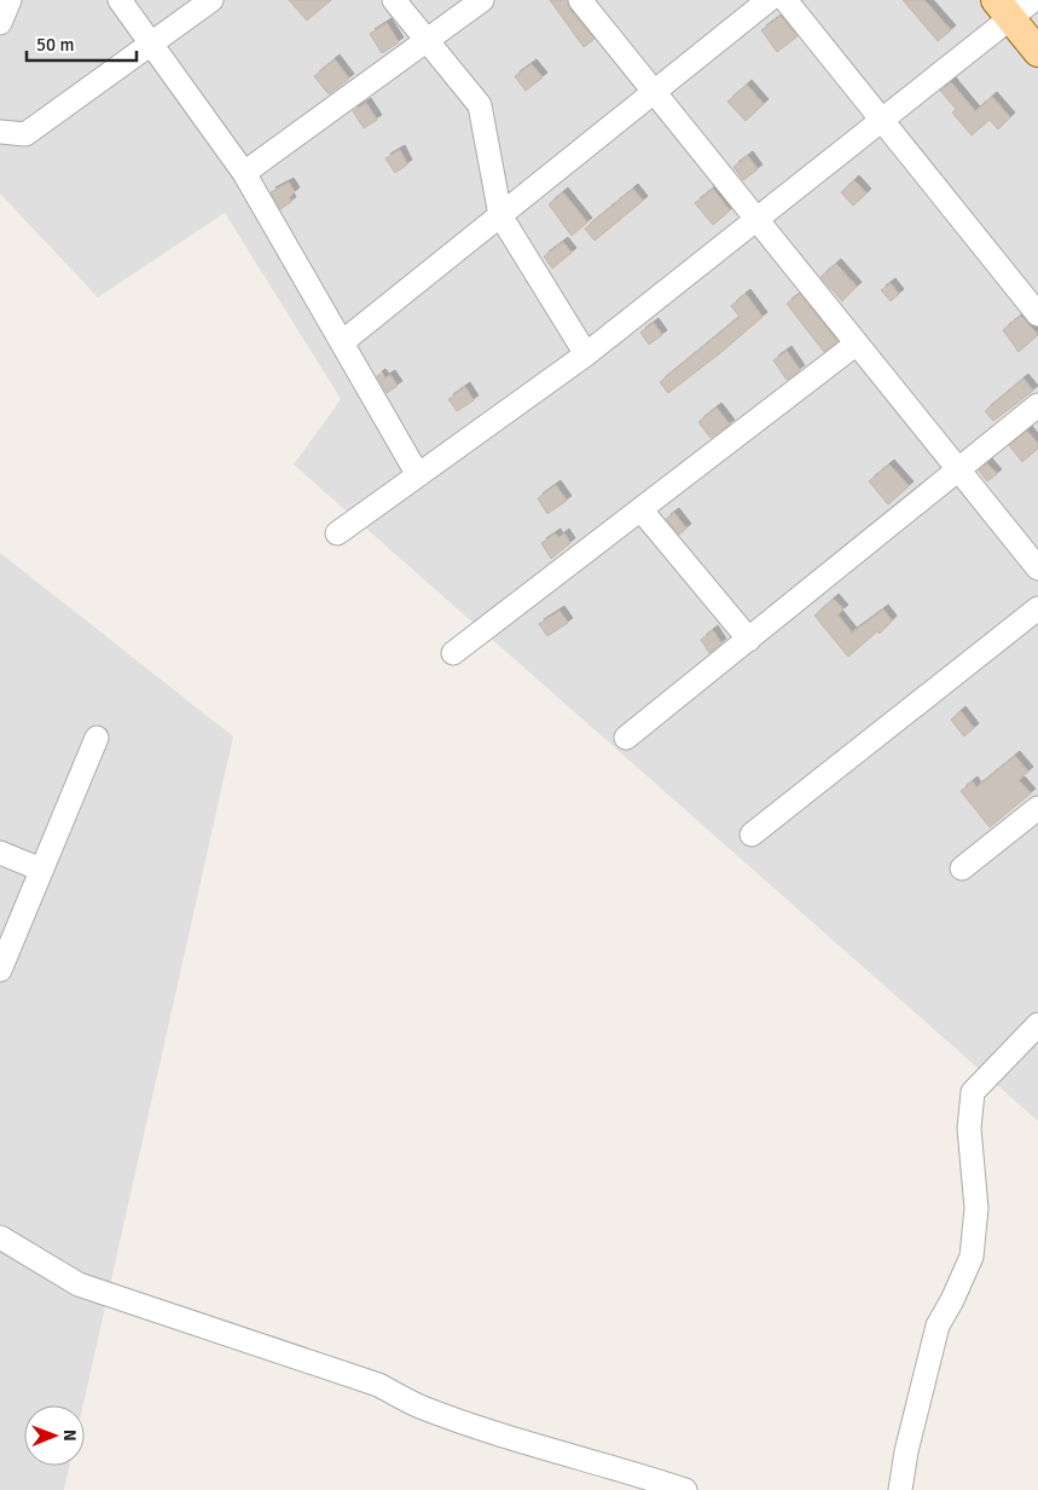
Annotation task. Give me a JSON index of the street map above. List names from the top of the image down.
{
  "scale_bar": "50 m",
  "north": "right"
}
